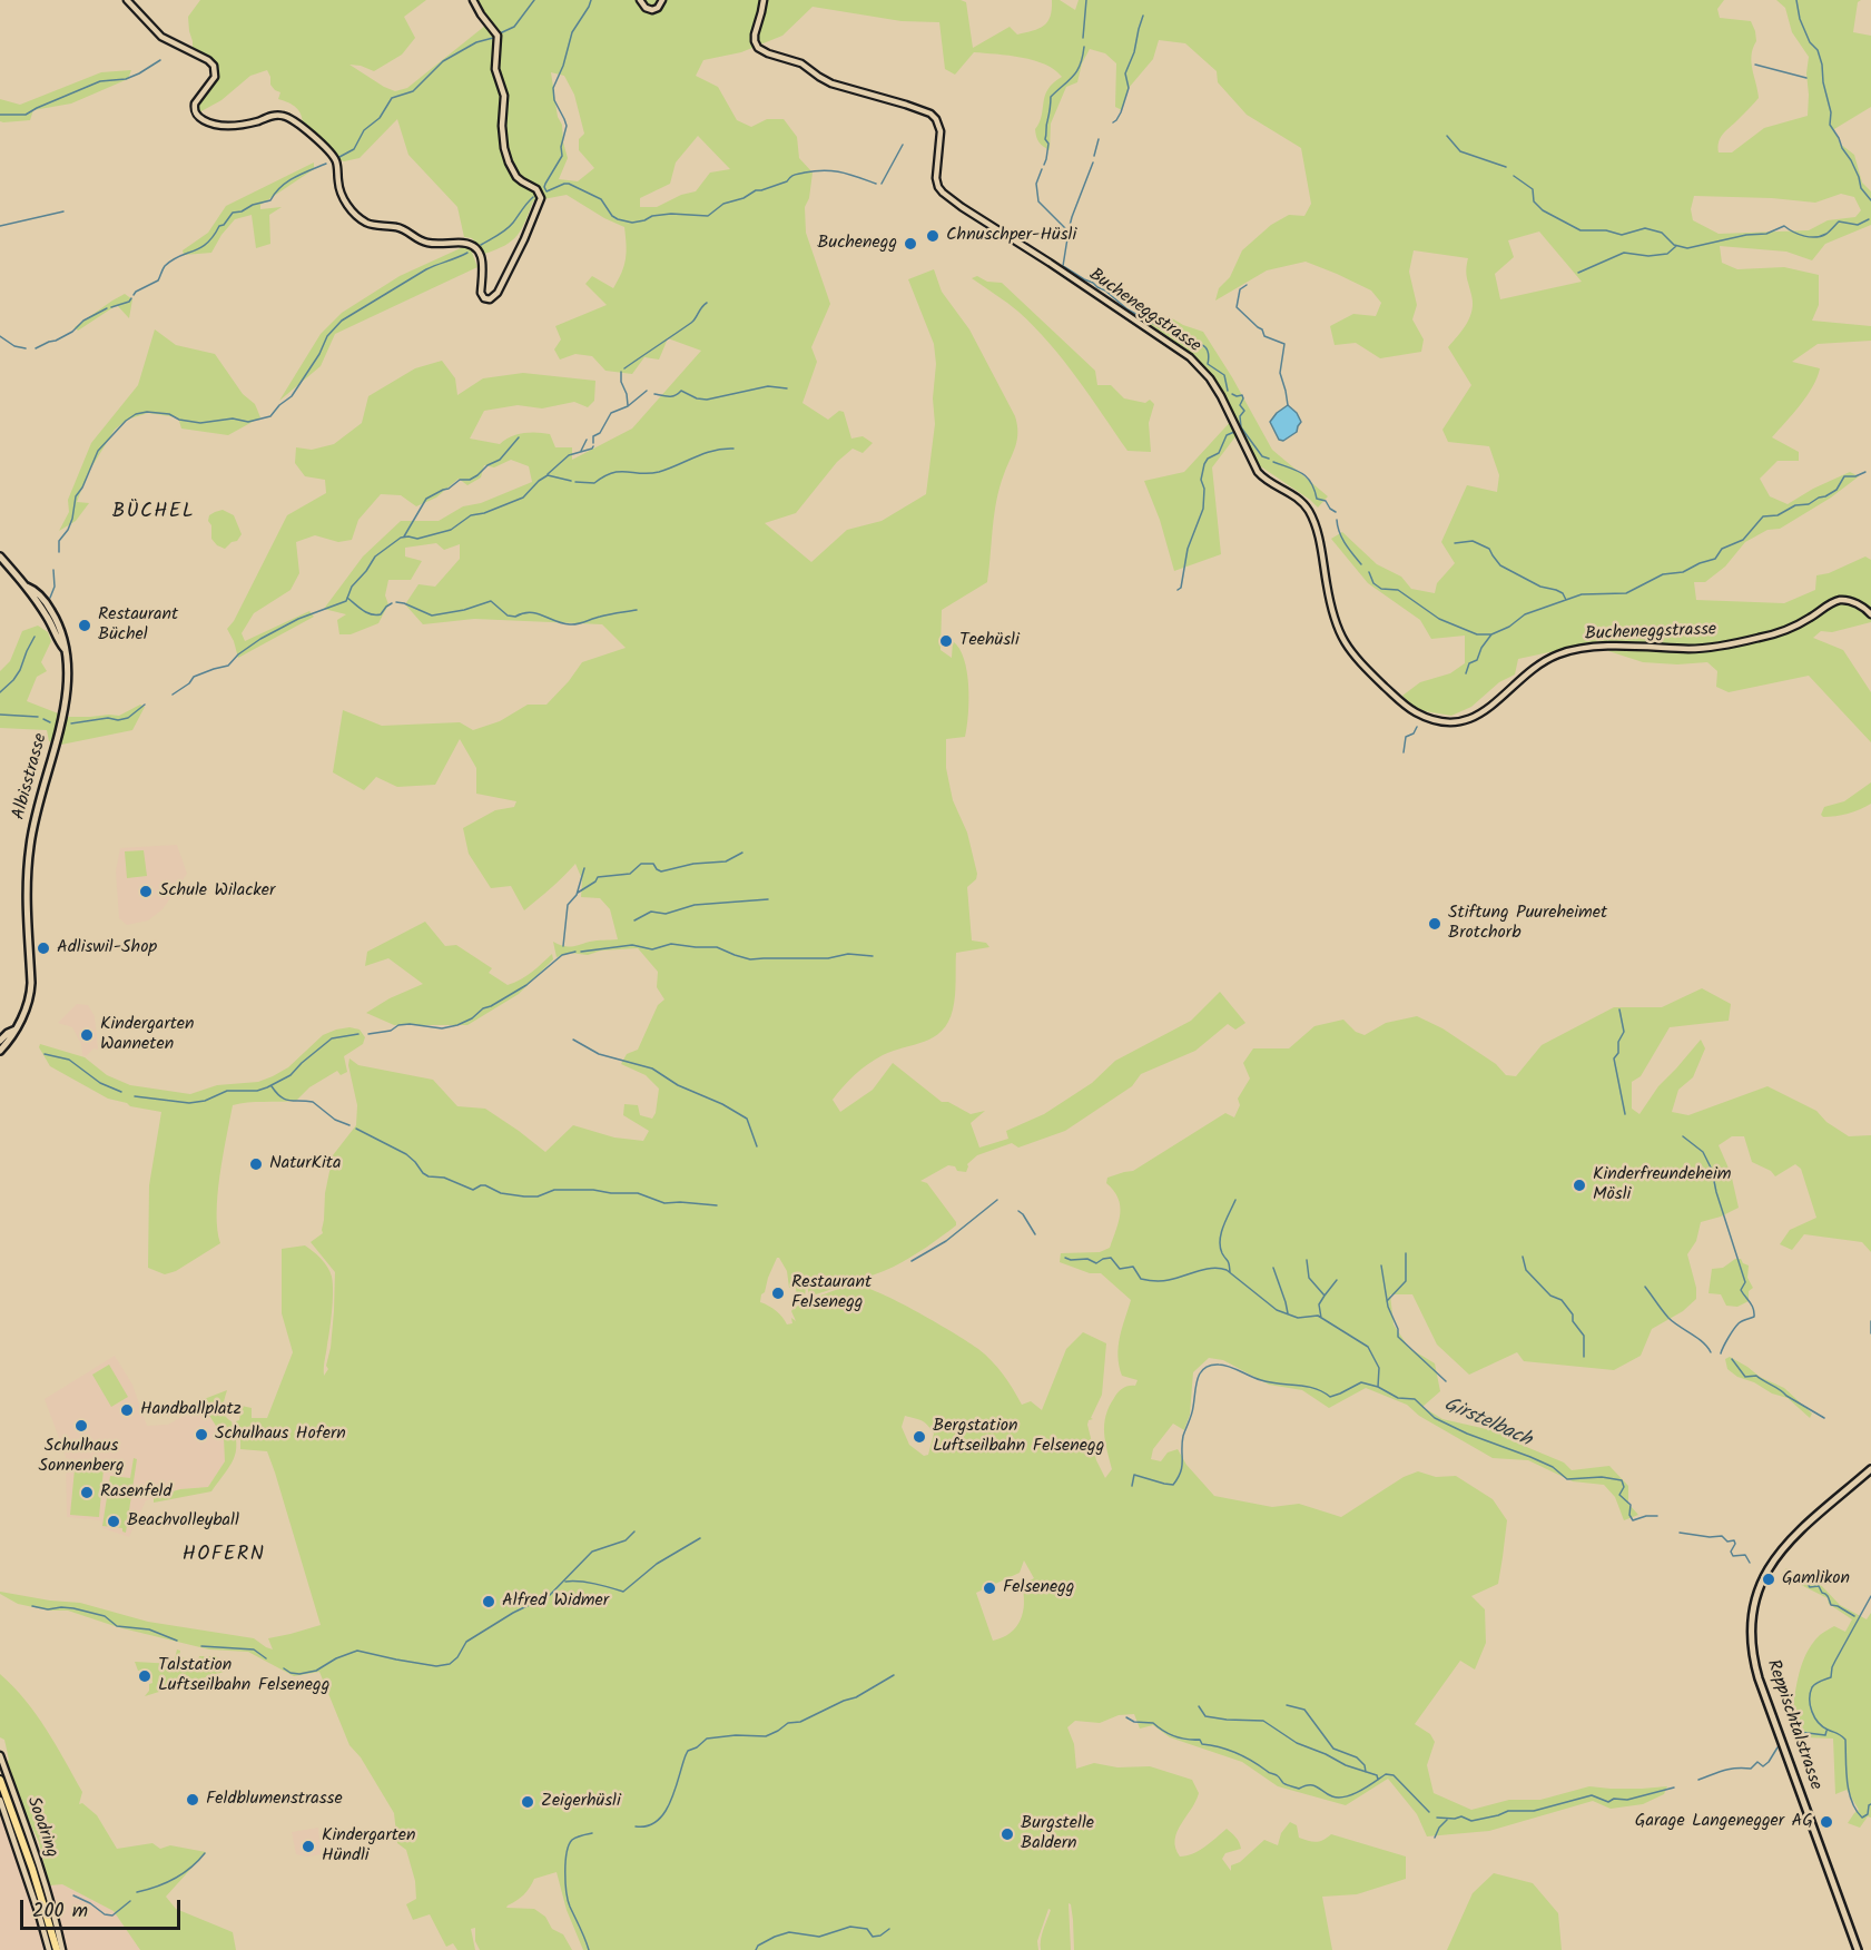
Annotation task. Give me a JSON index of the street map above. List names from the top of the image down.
{
  "streets": {
    "main road": ["Albisstrasse", "Reppischtalstrasse"],
    "street": ["Bucheneggstrasse", "Soodring"]
  },
  "districts": ["BÜCHEL", "HOFERN"],
  "water": ["Girstelbach"],
  "places": [
    "Chnuschper-Hüsli",
    "Buchenegg",
    "Restaurant Büchel",
    "Teehüsli",
    "Schule Wilacker",
    "Stiftung Puureheimet Brotchorb",
    "Adliswil-Shop",
    "Kindergarten Wanneten",
    "NaturKita",
    "Kinderfreundeheim Mösli",
    "Restaurant Felsenegg",
    "Handballplatz",
    "Schulhaus Sonnenberg",
    "Schulhaus Hofern",
    "Bergstation Luftseilbahn Felsenegg",
    "Rasenfeld",
    "Beachvolleyball",
    "Gamlikon",
    "Felsenegg",
    "Alfred Widmer",
    "Talstation Luftseilbahn Felsenegg",
    "Feldblumenstrasse",
    "Zeigerhüsli",
    "Garage Langenegger AG",
    "Burgstelle Baldern",
    "Kindergarten Hündli"
  ],
  "scale_bar": "200 m"
}
